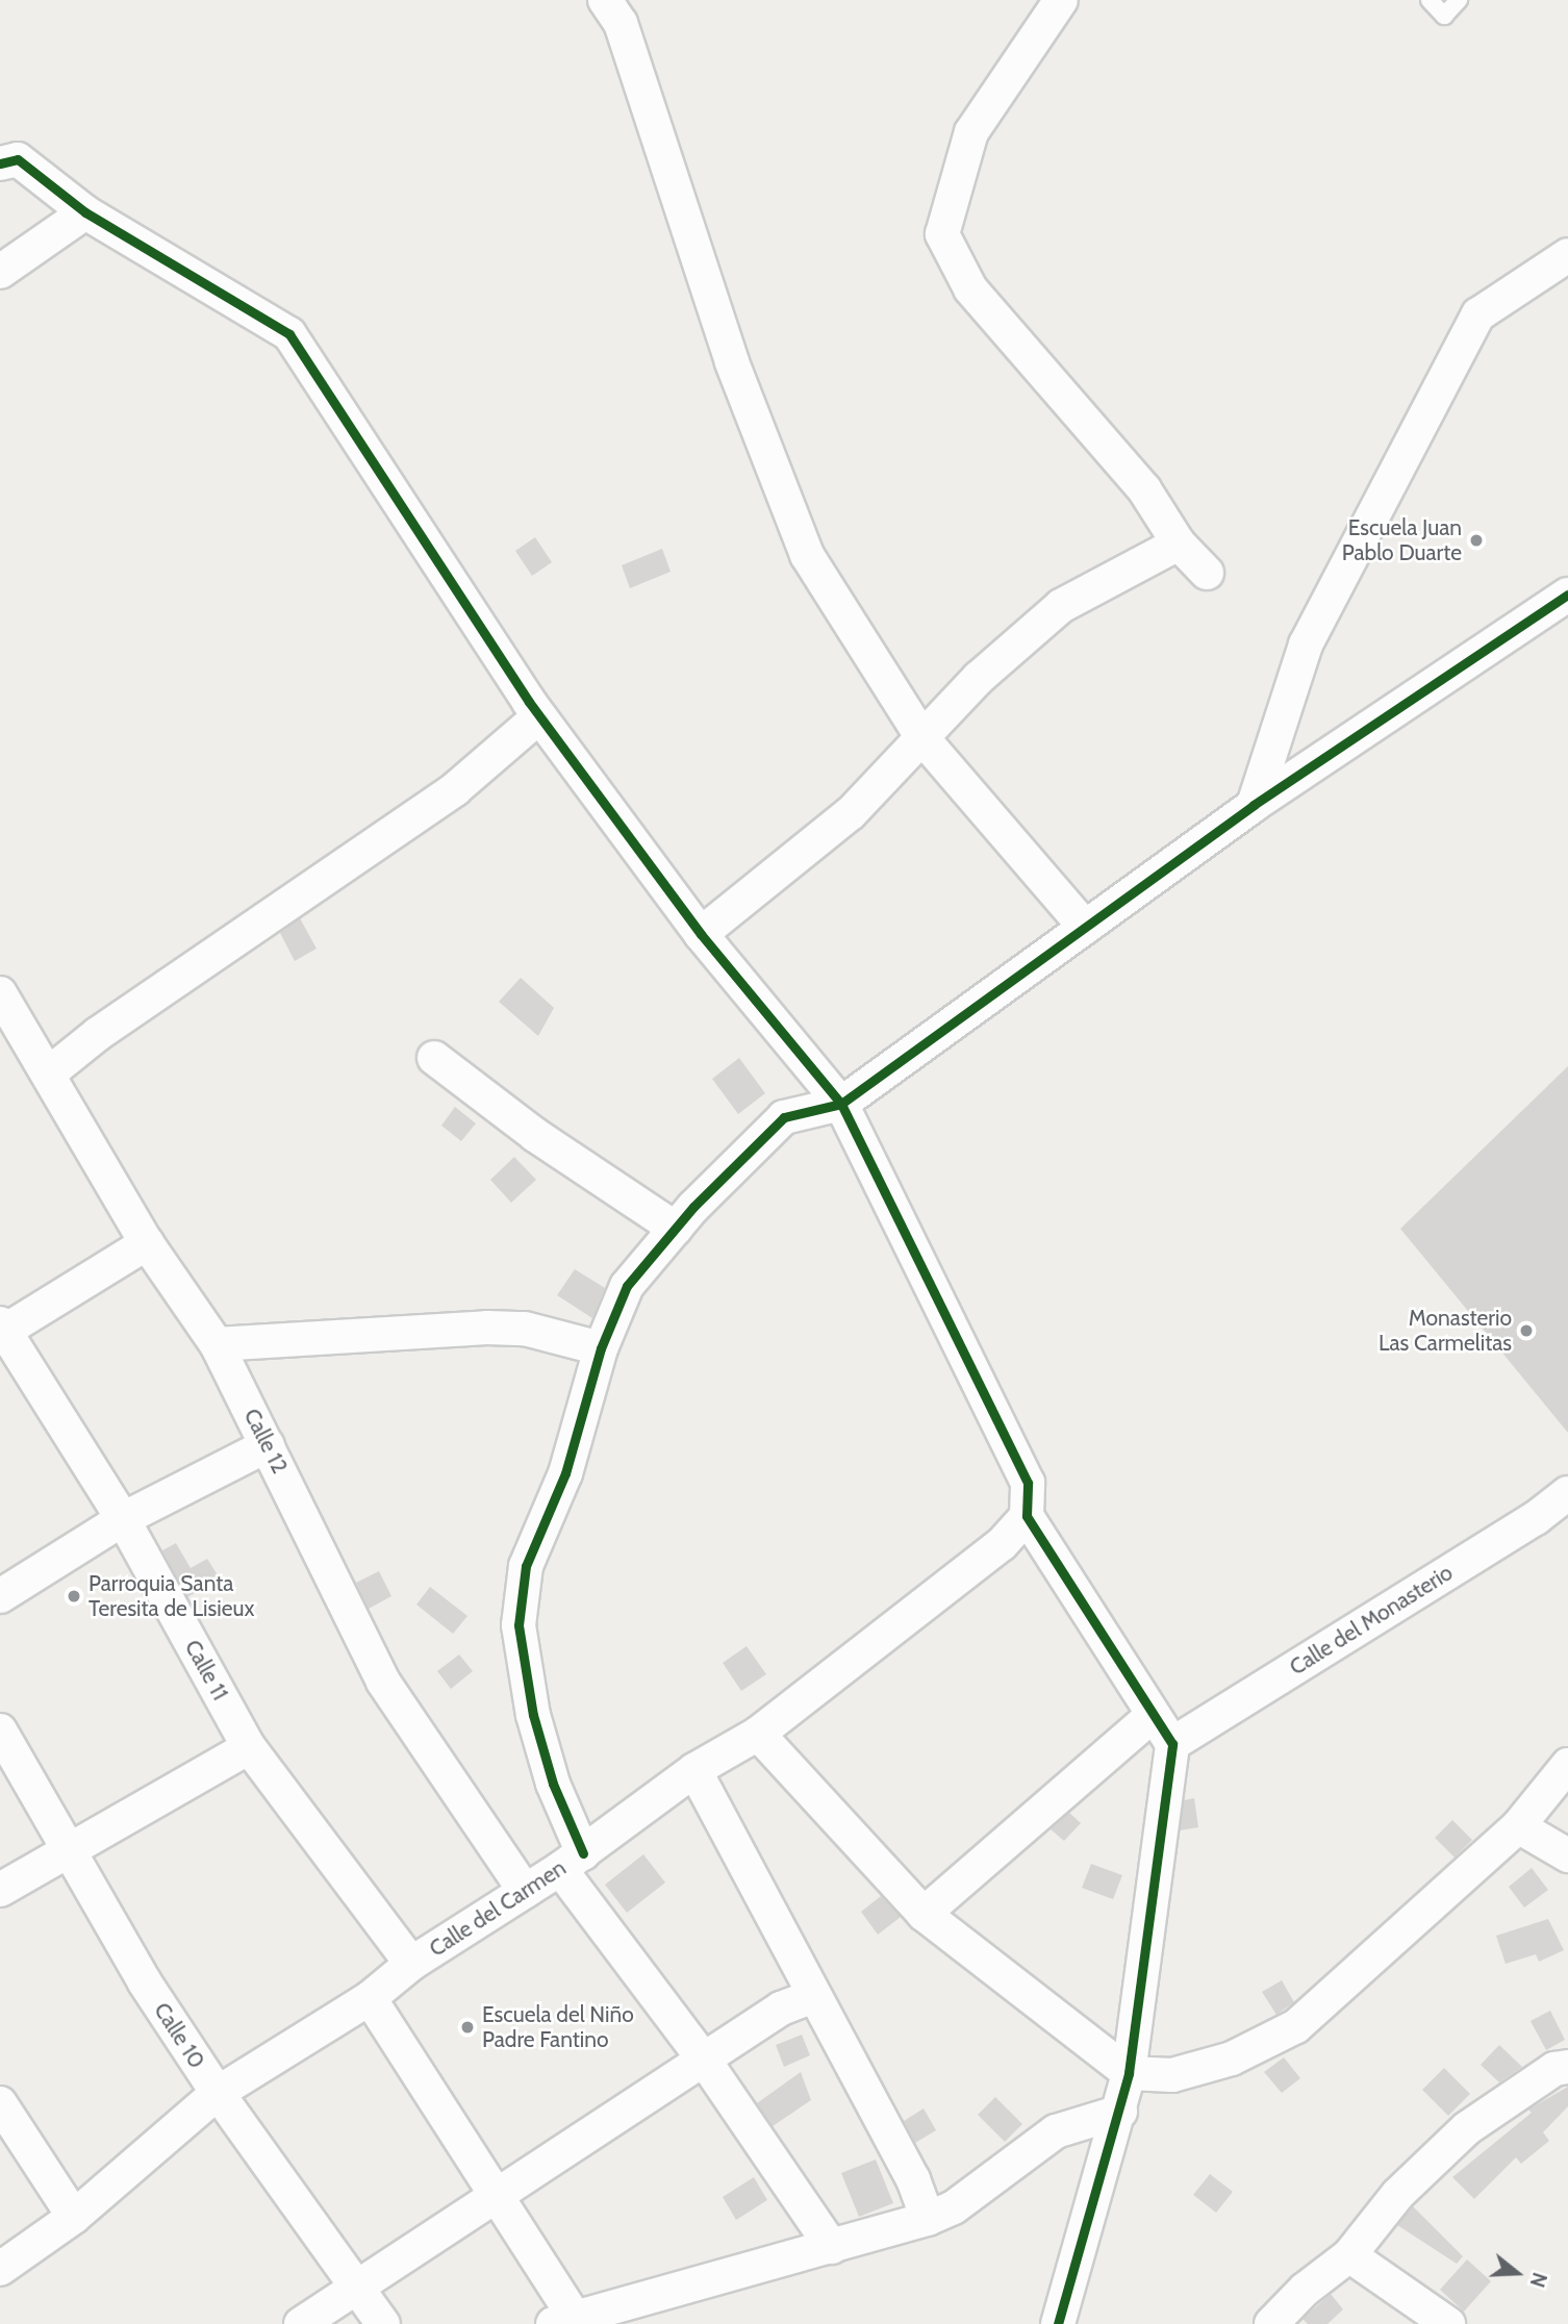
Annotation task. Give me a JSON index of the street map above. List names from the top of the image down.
{
  "streets": {
    "street": [
      "Calle 12",
      "Calle del Monasterio",
      "Calle 11",
      "Calle del Carmen",
      "Calle 10"
    ]
  },
  "crossings": [
    ["Calle 12", "Calle del Carmen"],
    ["Calle 11", "Calle del Carmen"],
    ["Calle del Carmen", "Calle 10"]
  ],
  "places": [
    "Escuela Juan Pablo Duarte",
    "Monasterio Las Carmelitas",
    "Parroquia Santa Teresita de Lisieux",
    "Escuela del Niño Padre Fantino"
  ],
  "north": "right"
}
